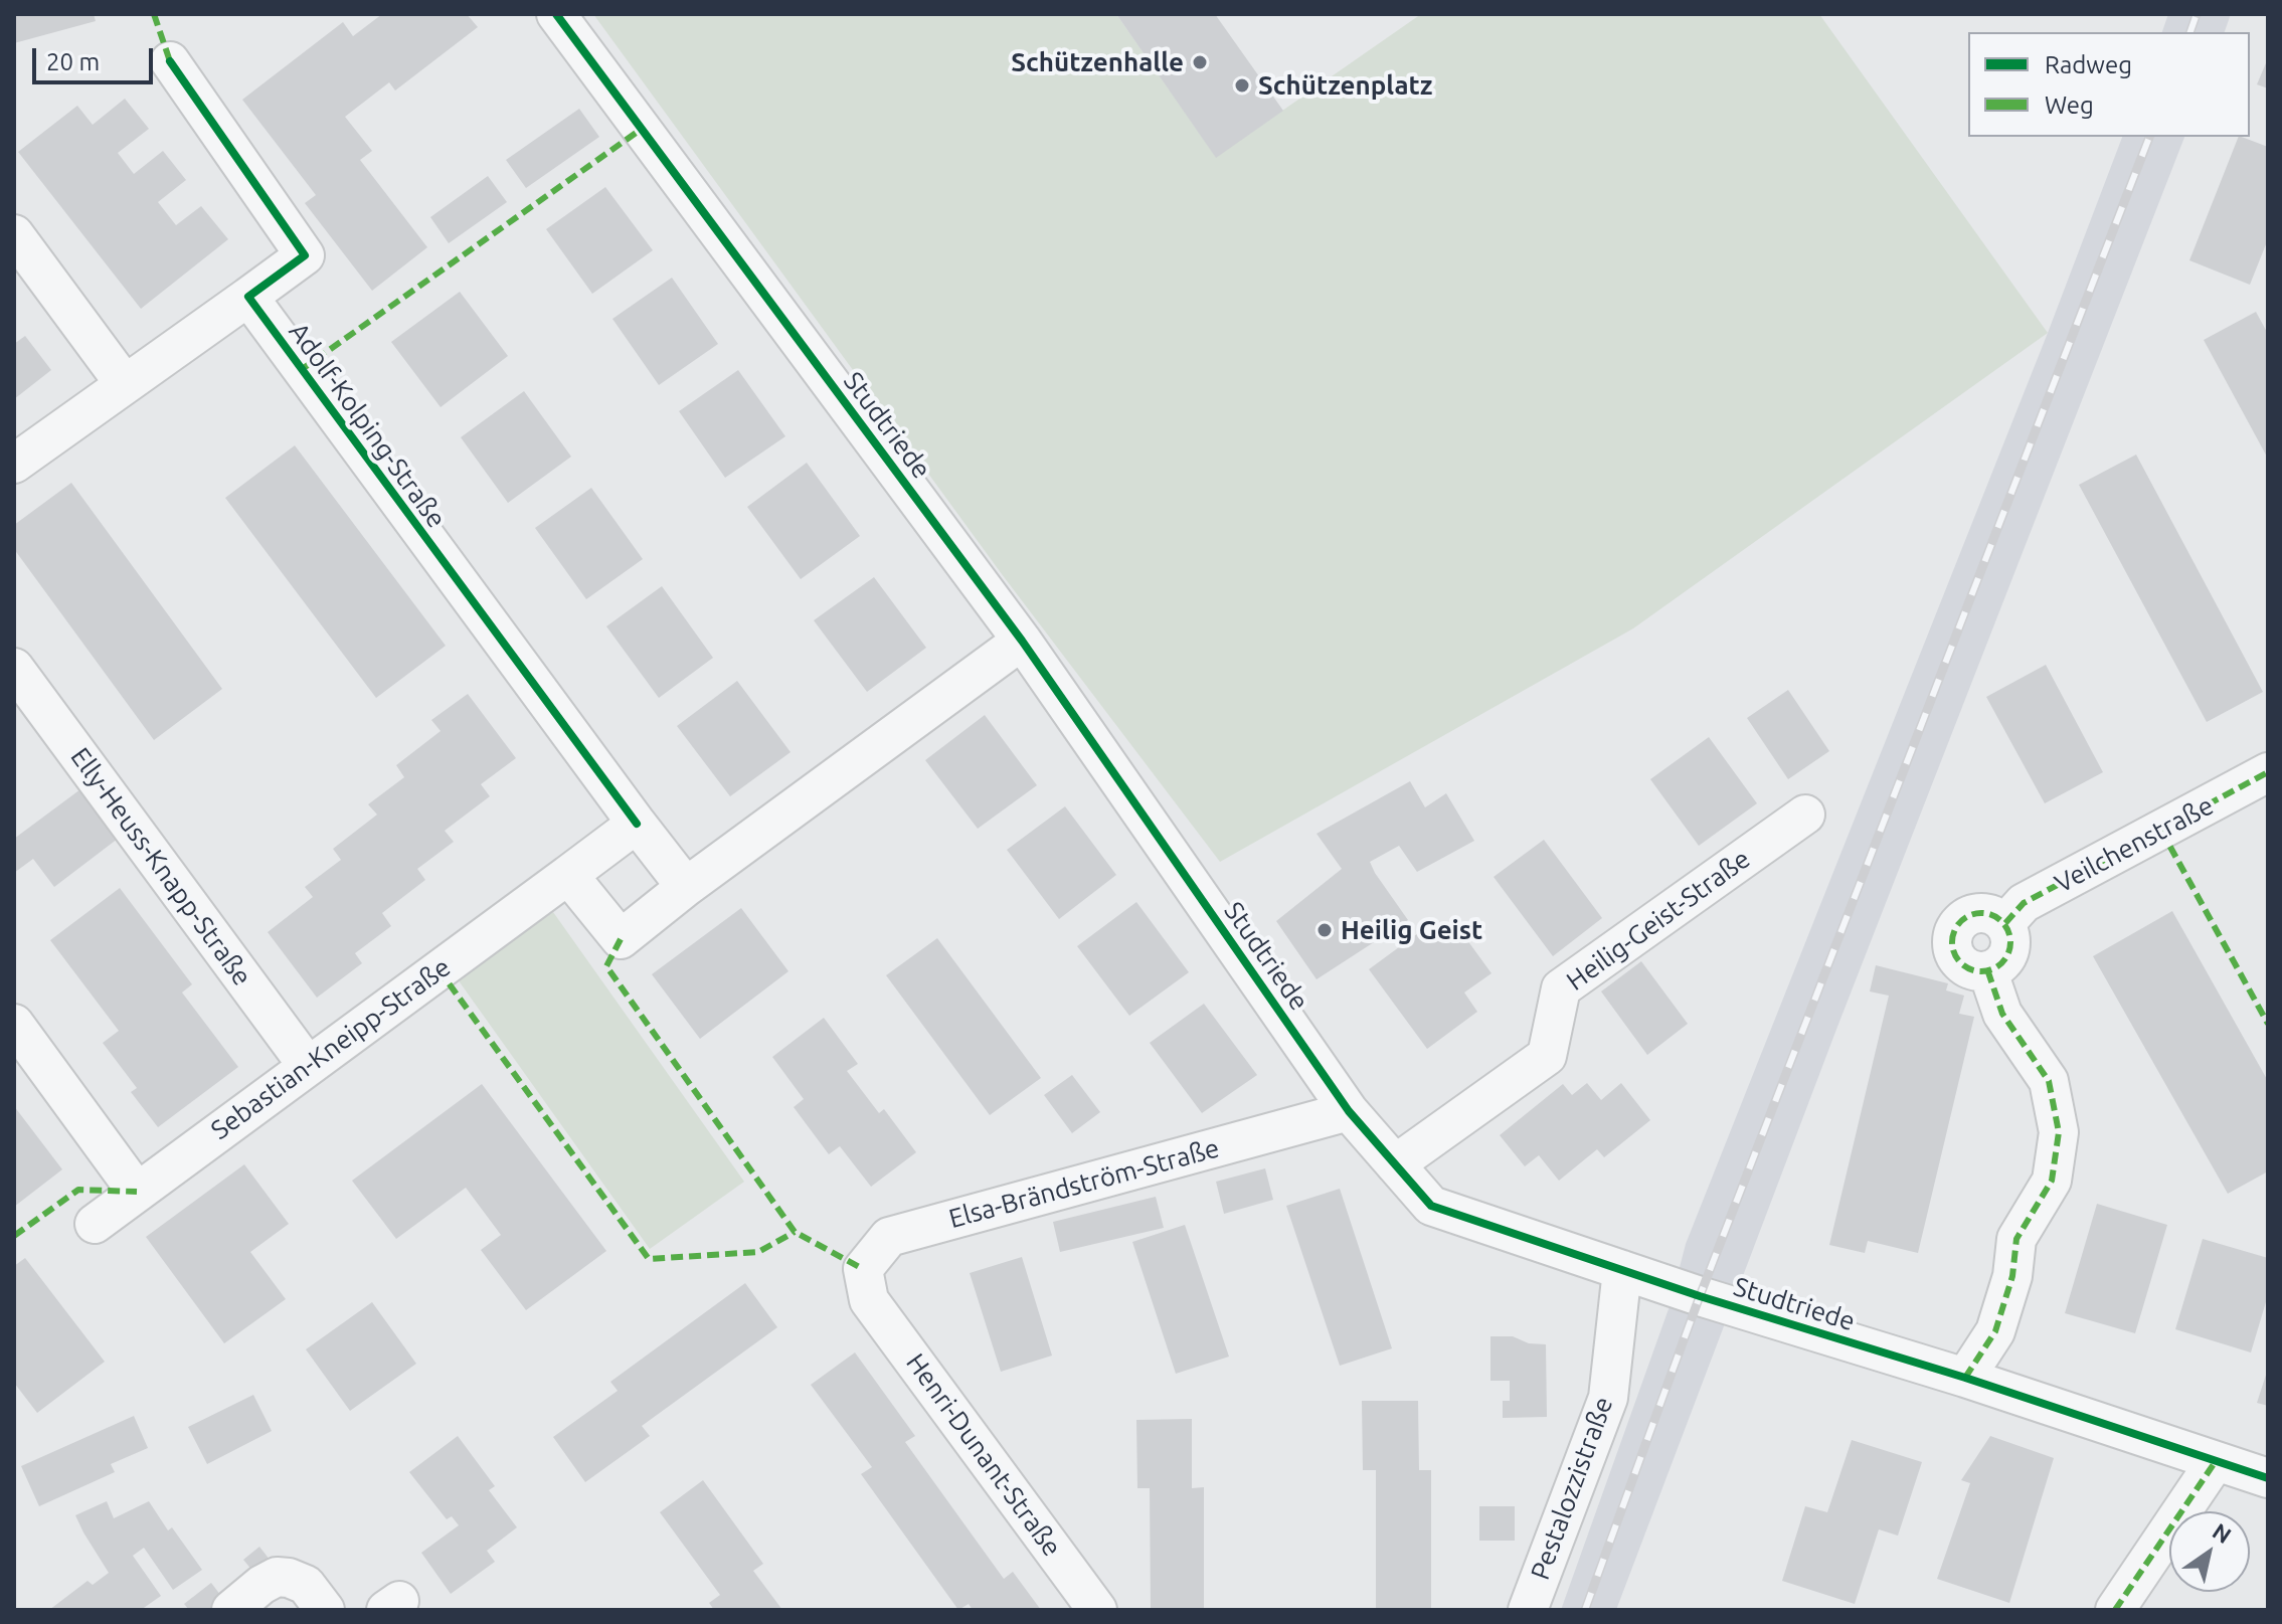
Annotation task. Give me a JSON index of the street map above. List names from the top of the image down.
{
  "streets": {
    "street": [
      "Adolf-Kolping-Straße",
      "Studtriede",
      "Veilchenstraße",
      "Elly-Heuss-Knapp-Straße",
      "Heilig-Geist-Straße",
      "Sebastian-Kneipp-Straße",
      "Elsa-Brändström-Straße",
      "Henri-Dunant-Straße",
      "Pestalozzistraße"
    ]
  },
  "crossings": [
    ["Adolf-Kolping-Straße", "Sebastian-Kneipp-Straße"],
    ["Studtriede", "Heilig-Geist-Straße"],
    ["Studtriede", "Elsa-Brändström-Straße"],
    ["Studtriede", "Pestalozzistraße"],
    ["Elly-Heuss-Knapp-Straße", "Sebastian-Kneipp-Straße"],
    ["Elsa-Brändström-Straße", "Henri-Dunant-Straße"]
  ],
  "places": ["Schützenhalle", "Schützenplatz", "Heilig Geist"],
  "legend": ["Radweg", "Weg"],
  "scale_bar": "20 m",
  "north": "top right"
}
